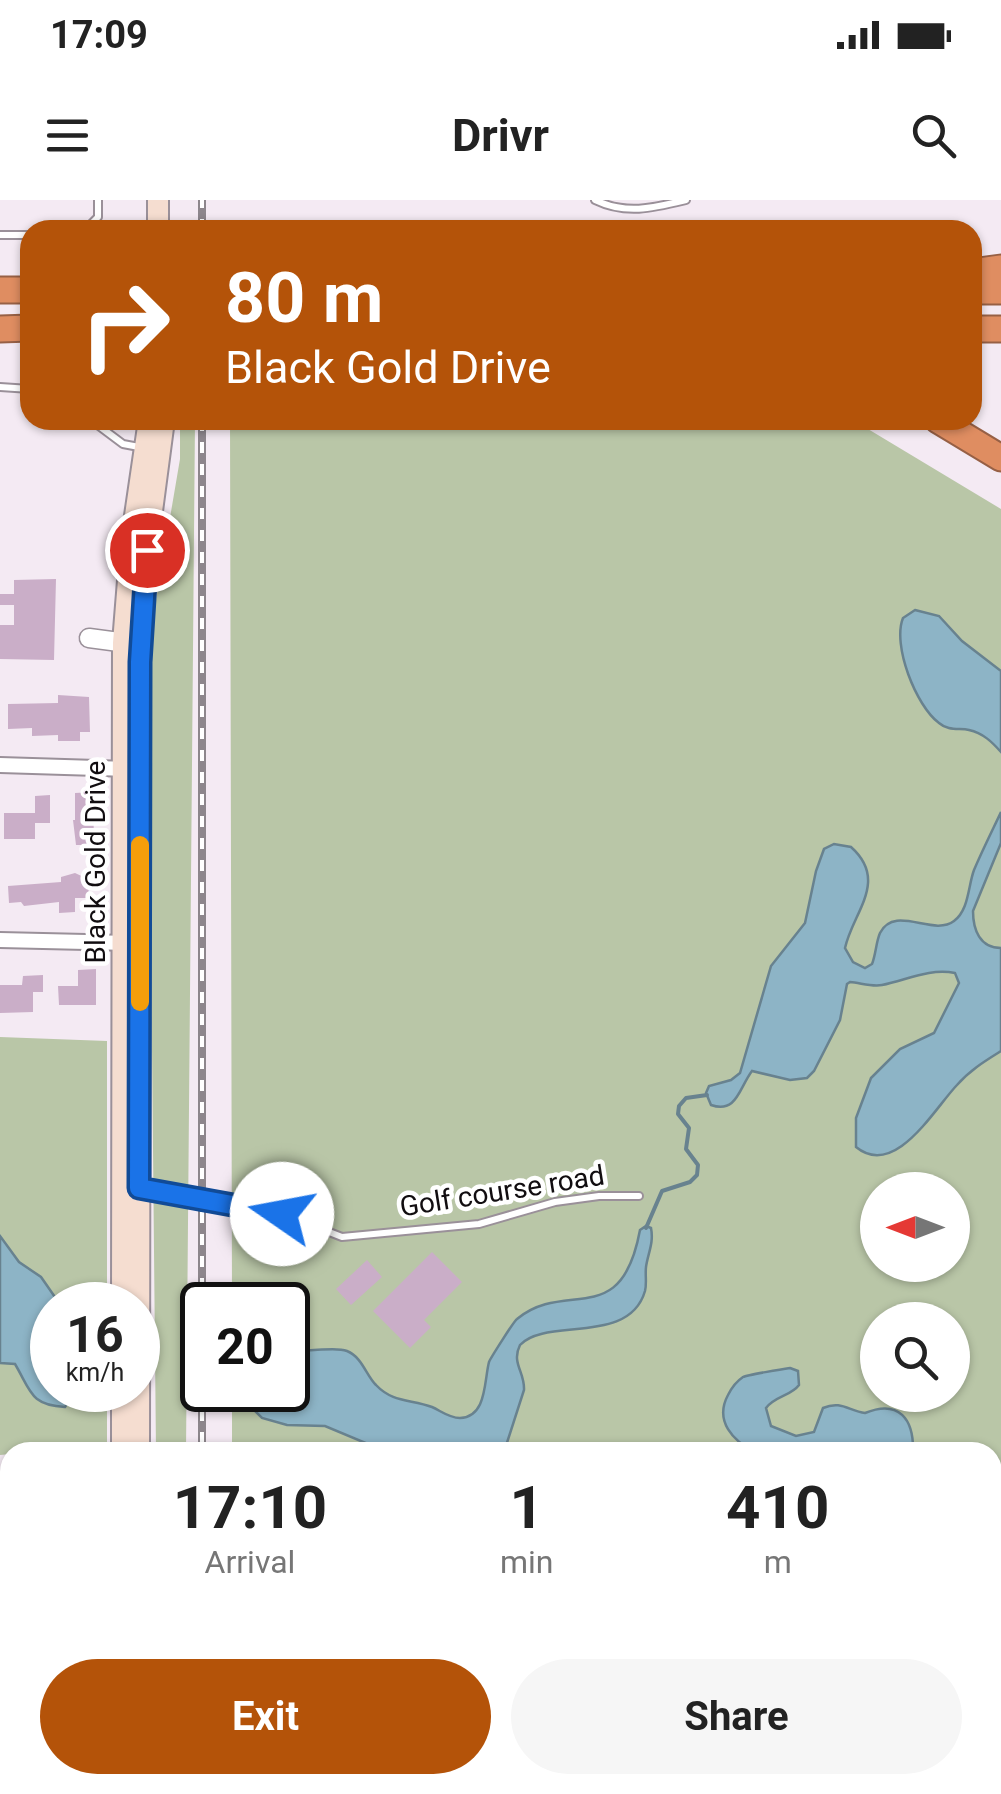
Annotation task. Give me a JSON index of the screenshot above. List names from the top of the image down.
{
  "streets": {
    "main road": ["Black Gold Drive"],
    "lane": ["Golf course road"]
  },
  "crossings": [
    ["Black Gold Drive", "Golf course road"]
  ],
  "north": "left",
  "page": {
    "status": "17:09",
    "header": "Drivr",
    "turn": ["80 m", "Black Gold Drive"],
    "speed": "16 km/h",
    "limit": "20",
    "eta": [
      "17:10",
      "Arrival",
      "1",
      "min",
      "410",
      "m"
    ],
    "buttons": ["Exit", "Share"]
  }
}
